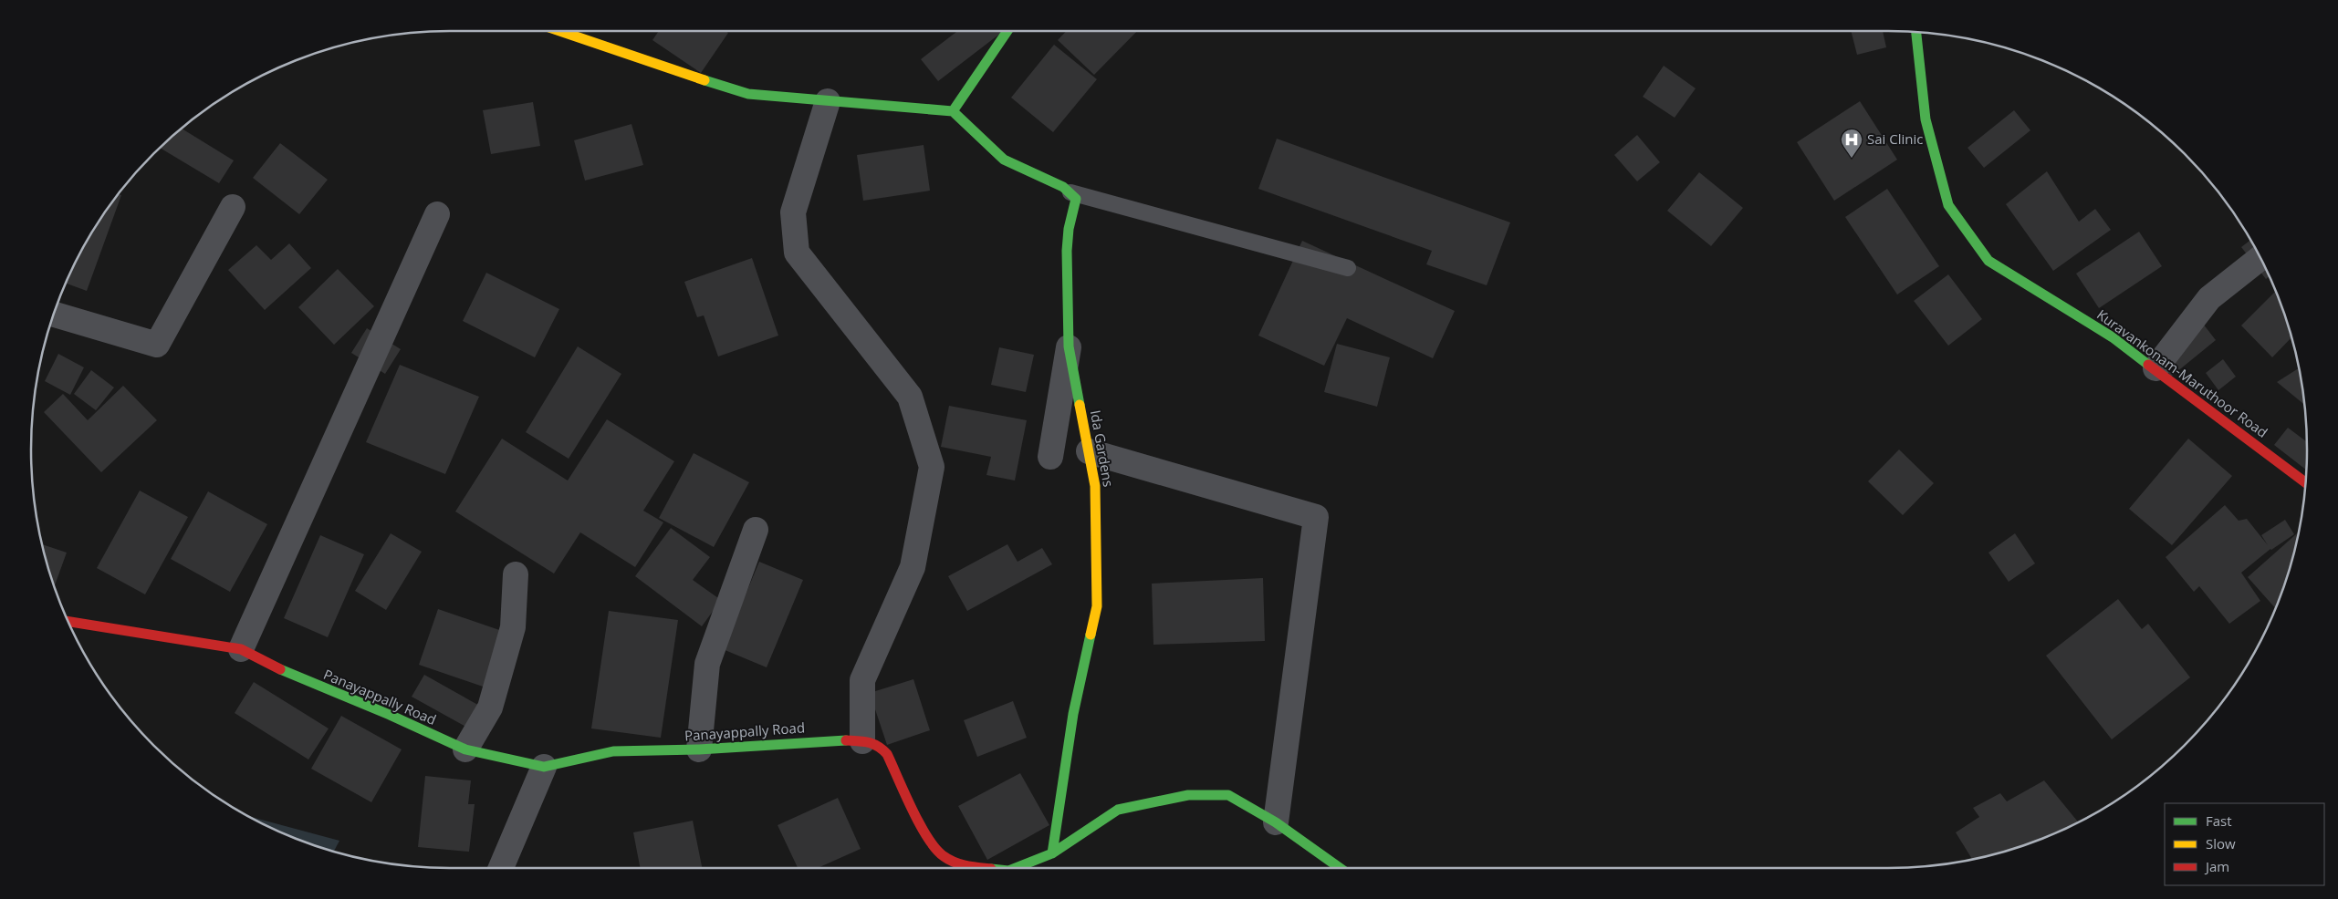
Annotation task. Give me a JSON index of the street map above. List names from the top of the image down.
{
  "streets": {
    "street": ["Kuravankonam-Maruthoor Road", "Ida Gardens", "Panayappally Road"]
  },
  "crossings": [
    ["Ida Gardens", "Panayappally Road"]
  ],
  "places": {
    "hospital": ["Sai Clinic"]
  },
  "legend": ["Fast", "Slow", "Jam"]
}
